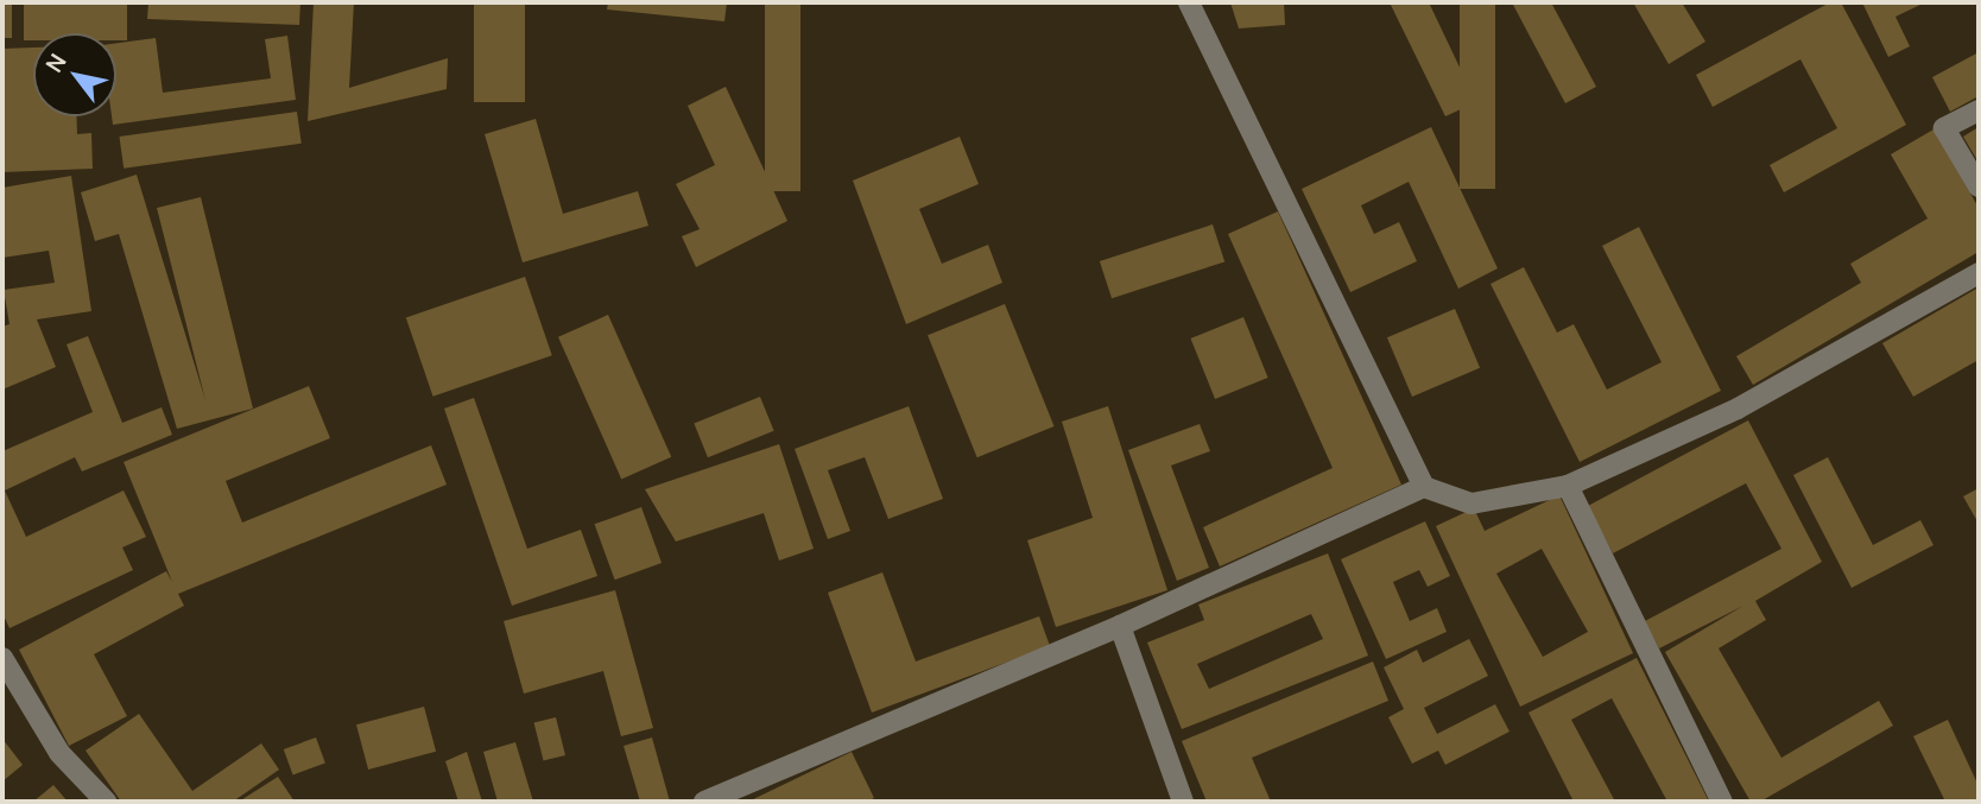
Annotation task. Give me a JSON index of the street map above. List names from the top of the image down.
{
  "north": "top left"
}
